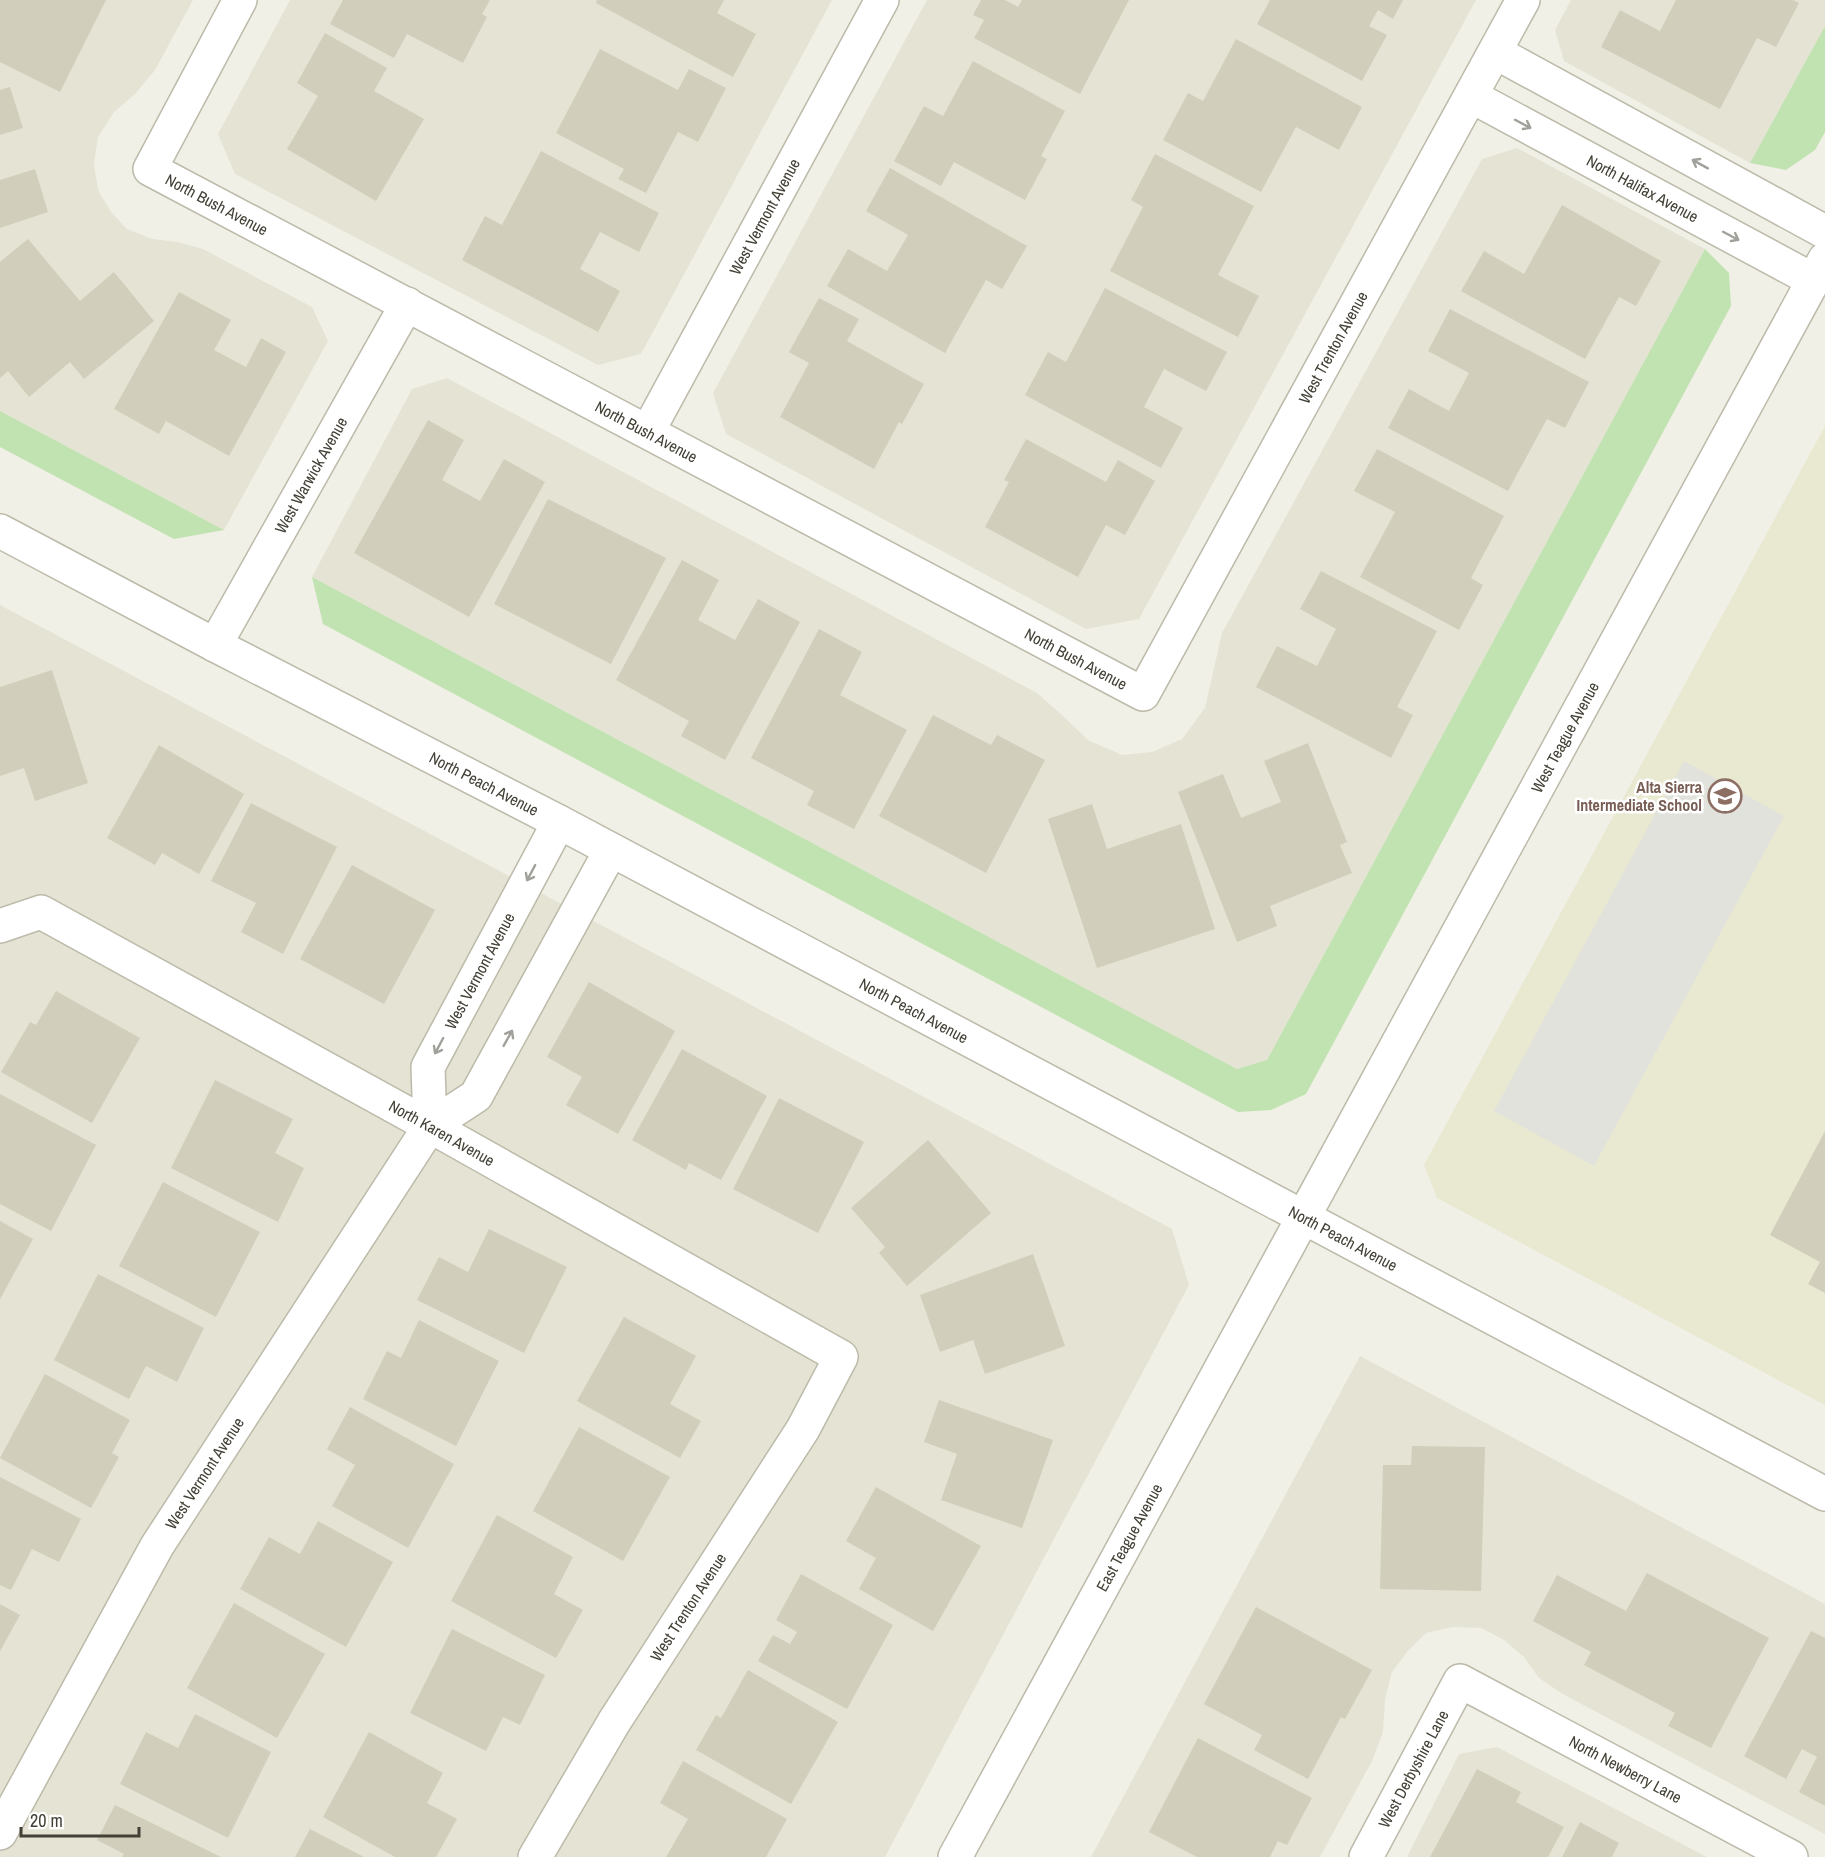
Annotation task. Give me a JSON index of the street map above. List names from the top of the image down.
{
  "streets": {
    "street": [
      "North Halifax Avenue",
      "North Bush Avenue",
      "West Vermont Avenue",
      "West Trenton Avenue",
      "West Warwick Avenue",
      "West Teague Avenue",
      "North Peach Avenue",
      "North Karen Avenue",
      "East Teague Avenue",
      "West Derbyshire Lane",
      "North Newberry Lane"
    ]
  },
  "crossings": [
    ["North Halifax Avenue", "West Trenton Avenue"],
    ["North Halifax Avenue", "West Teague Avenue"],
    ["North Bush Avenue", "West Vermont Avenue"],
    ["North Bush Avenue", "West Trenton Avenue"],
    ["North Bush Avenue", "West Warwick Avenue"],
    ["West Vermont Avenue", "North Peach Avenue"],
    ["West Vermont Avenue", "North Karen Avenue"],
    ["West Trenton Avenue", "North Karen Avenue"],
    ["West Warwick Avenue", "North Peach Avenue"],
    ["West Teague Avenue", "North Peach Avenue"],
    ["West Teague Avenue", "East Teague Avenue"],
    ["North Peach Avenue", "East Teague Avenue"],
    ["West Derbyshire Lane", "North Newberry Lane"]
  ],
  "places": {
    "school or university": ["Alta Sierra Intermediate School"]
  },
  "scale_bar": "20 m"
}
